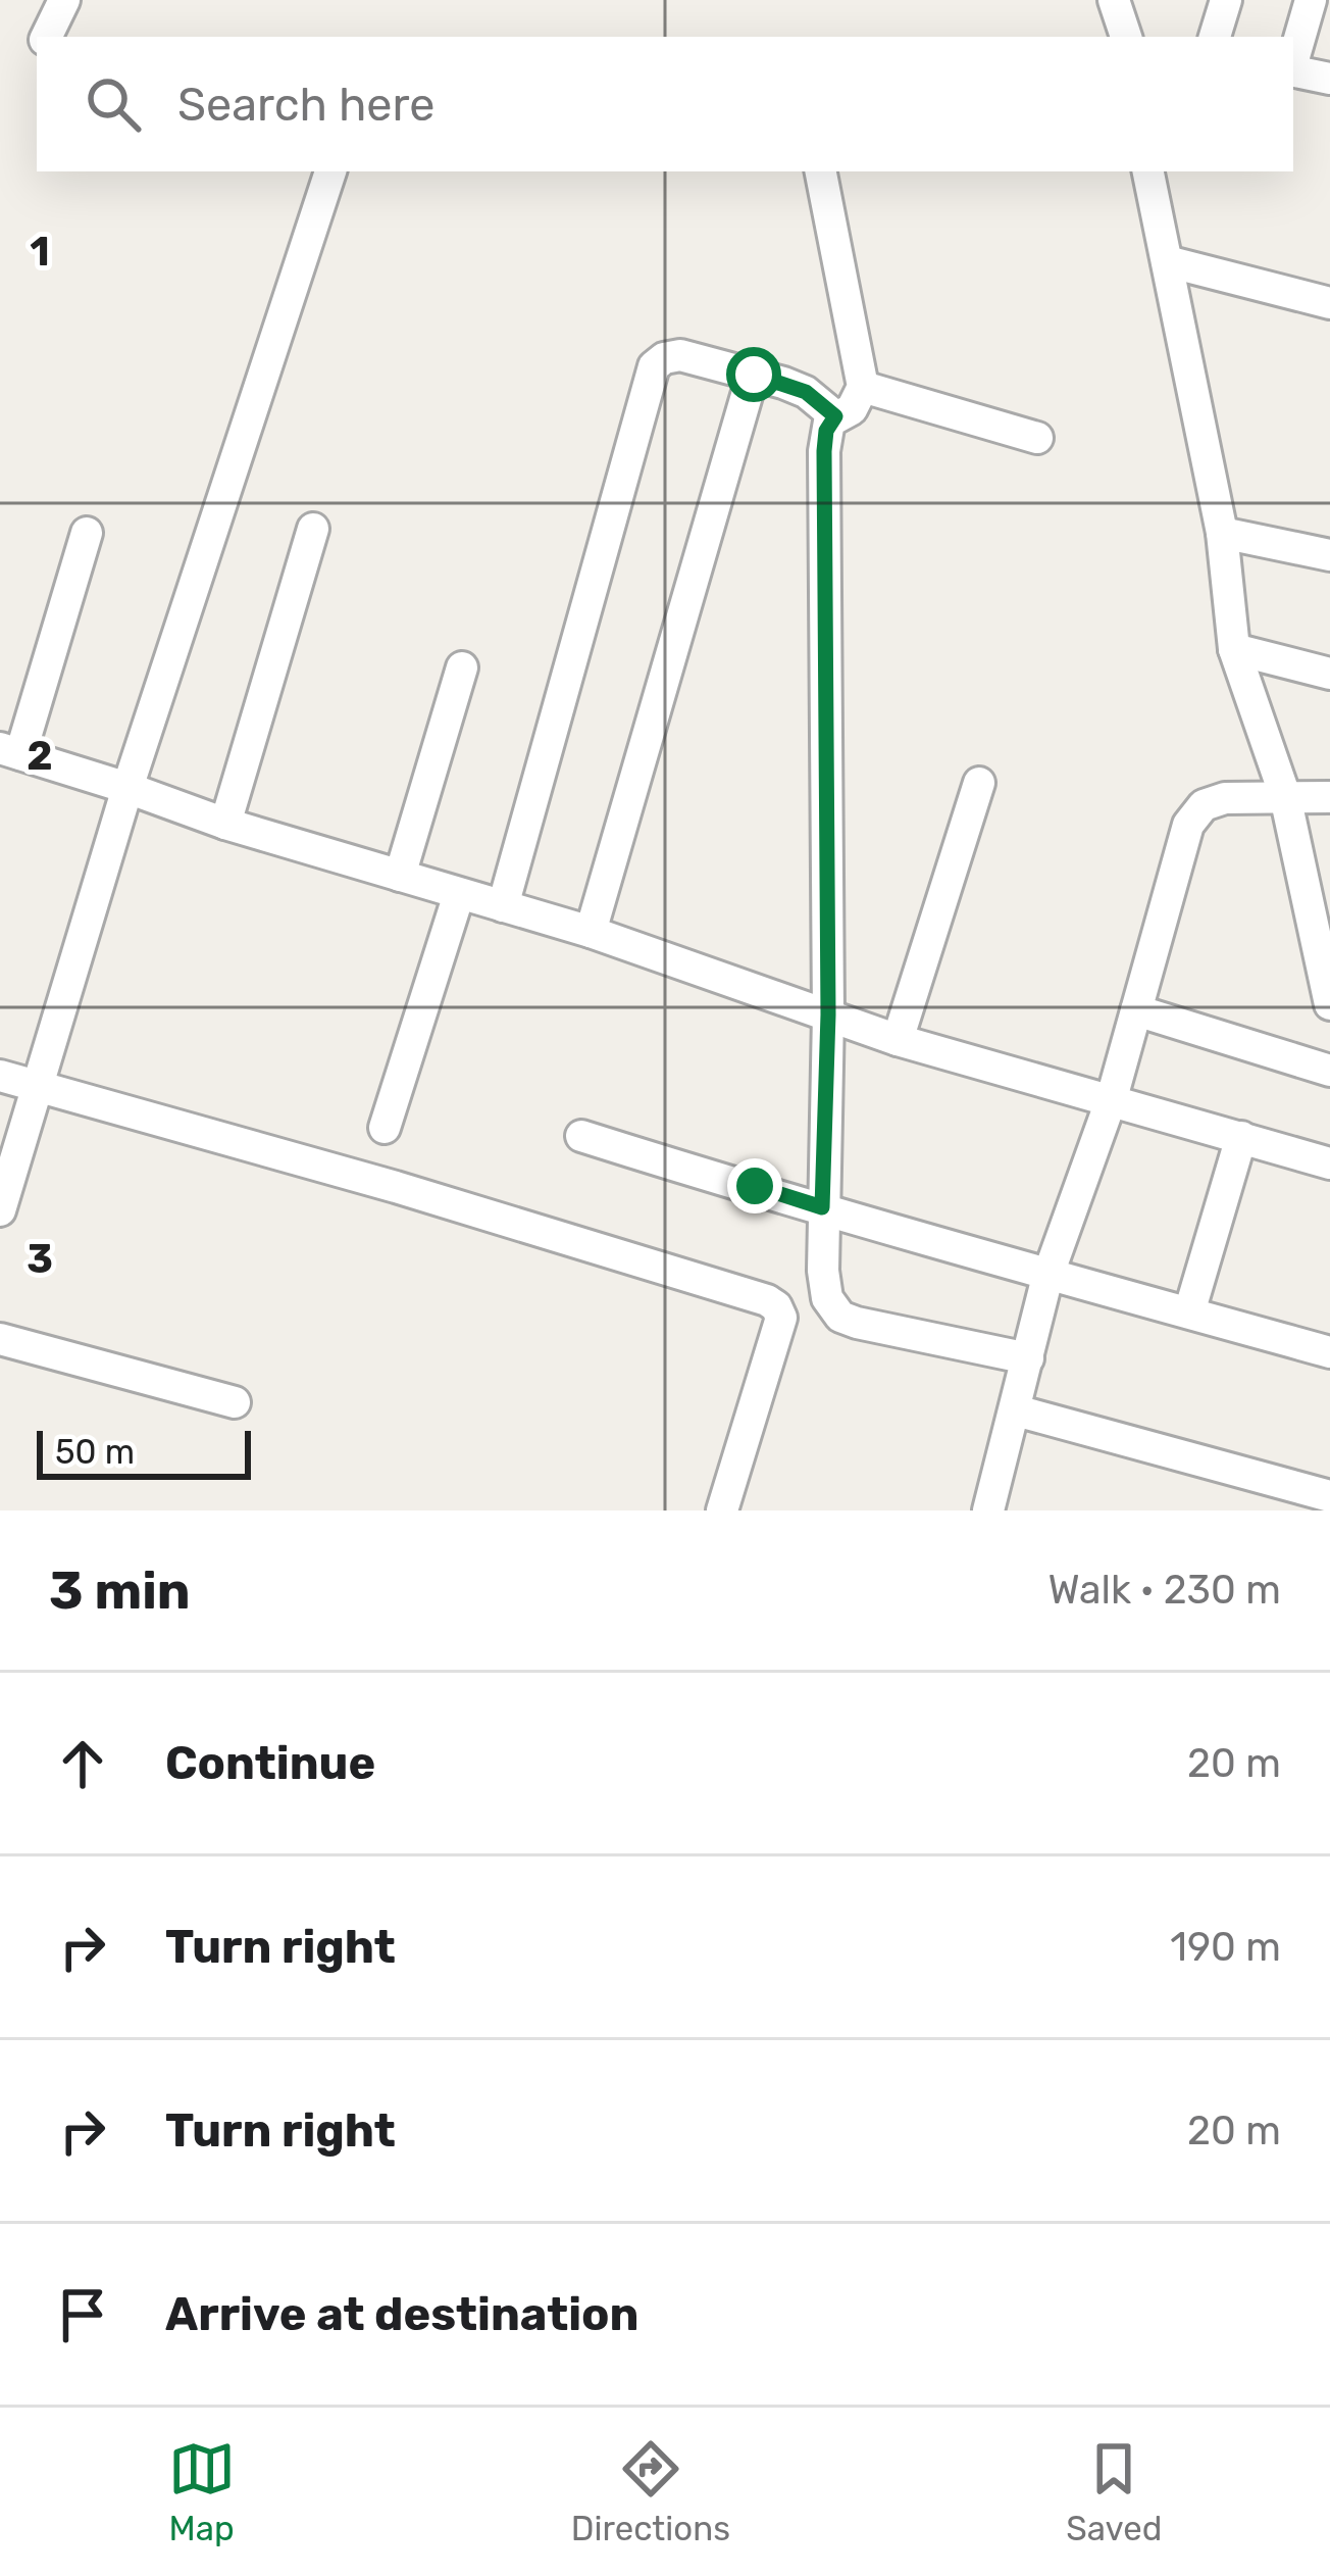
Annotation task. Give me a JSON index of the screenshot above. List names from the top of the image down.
{
  "scale_bar": "50 m",
  "page": {
    "search": "Search here",
    "scale": "50 m",
    "heading": ["3 min", "Walk · 230 m"],
    "list": [
      ["Continue", "20 m"],
      ["Turn right", "190 m"],
      ["Turn right", "20 m"],
      "Arrive at destination"
    ],
    "nav": ["Map", "Directions", "Saved"]
  },
  "grid": {
    "rows": ["1", "2", "3"]
  }
}
